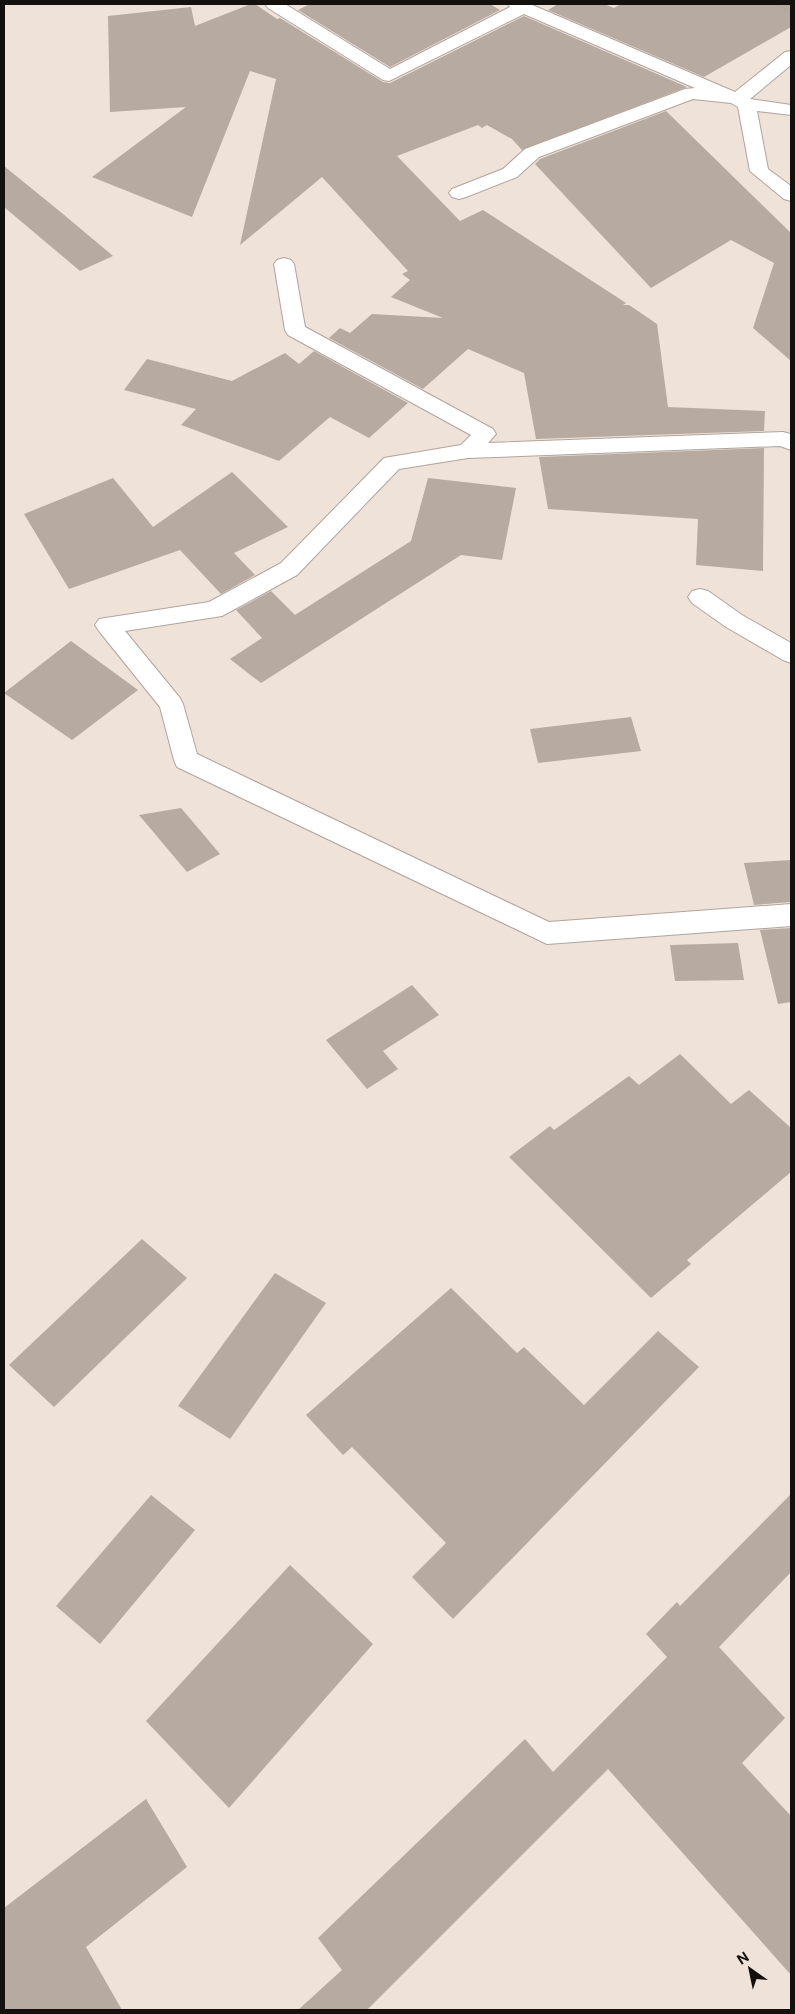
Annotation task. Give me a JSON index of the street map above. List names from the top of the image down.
{
  "north": "top left"
}
